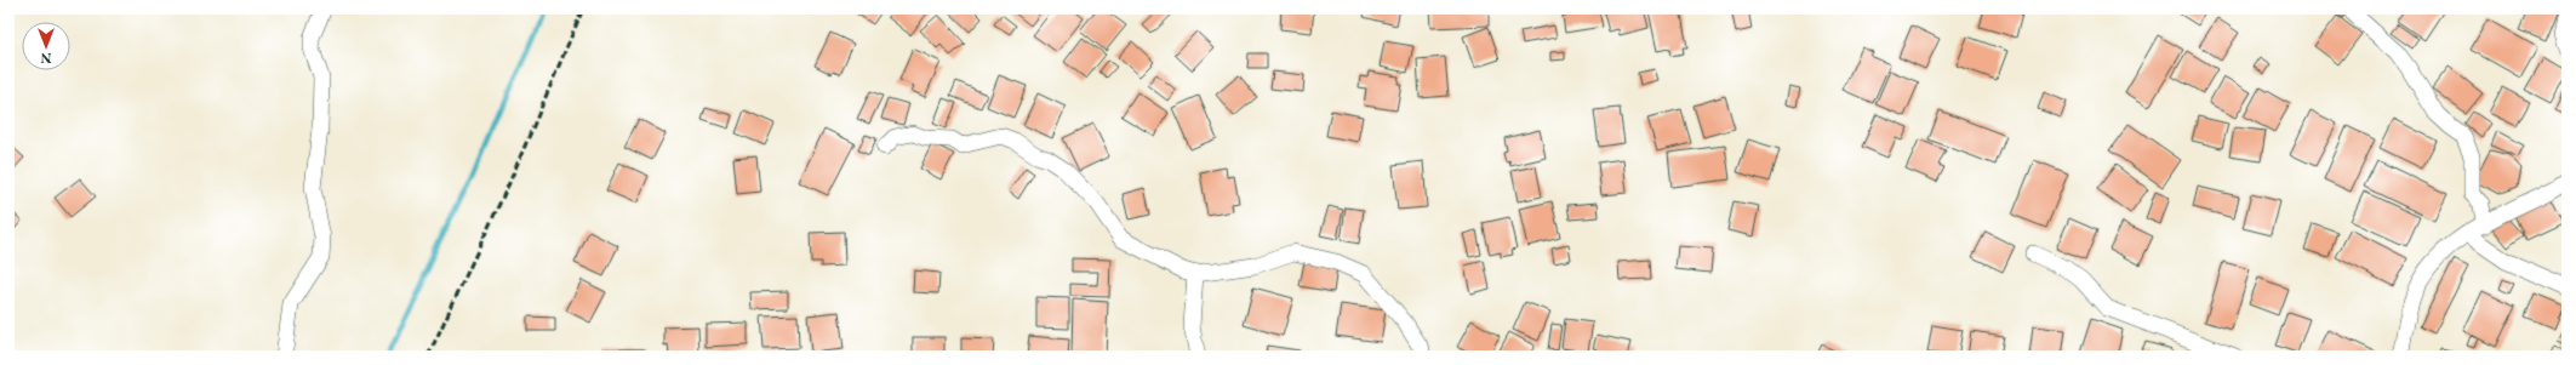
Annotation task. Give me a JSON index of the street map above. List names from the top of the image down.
{
  "north": "bottom"
}
